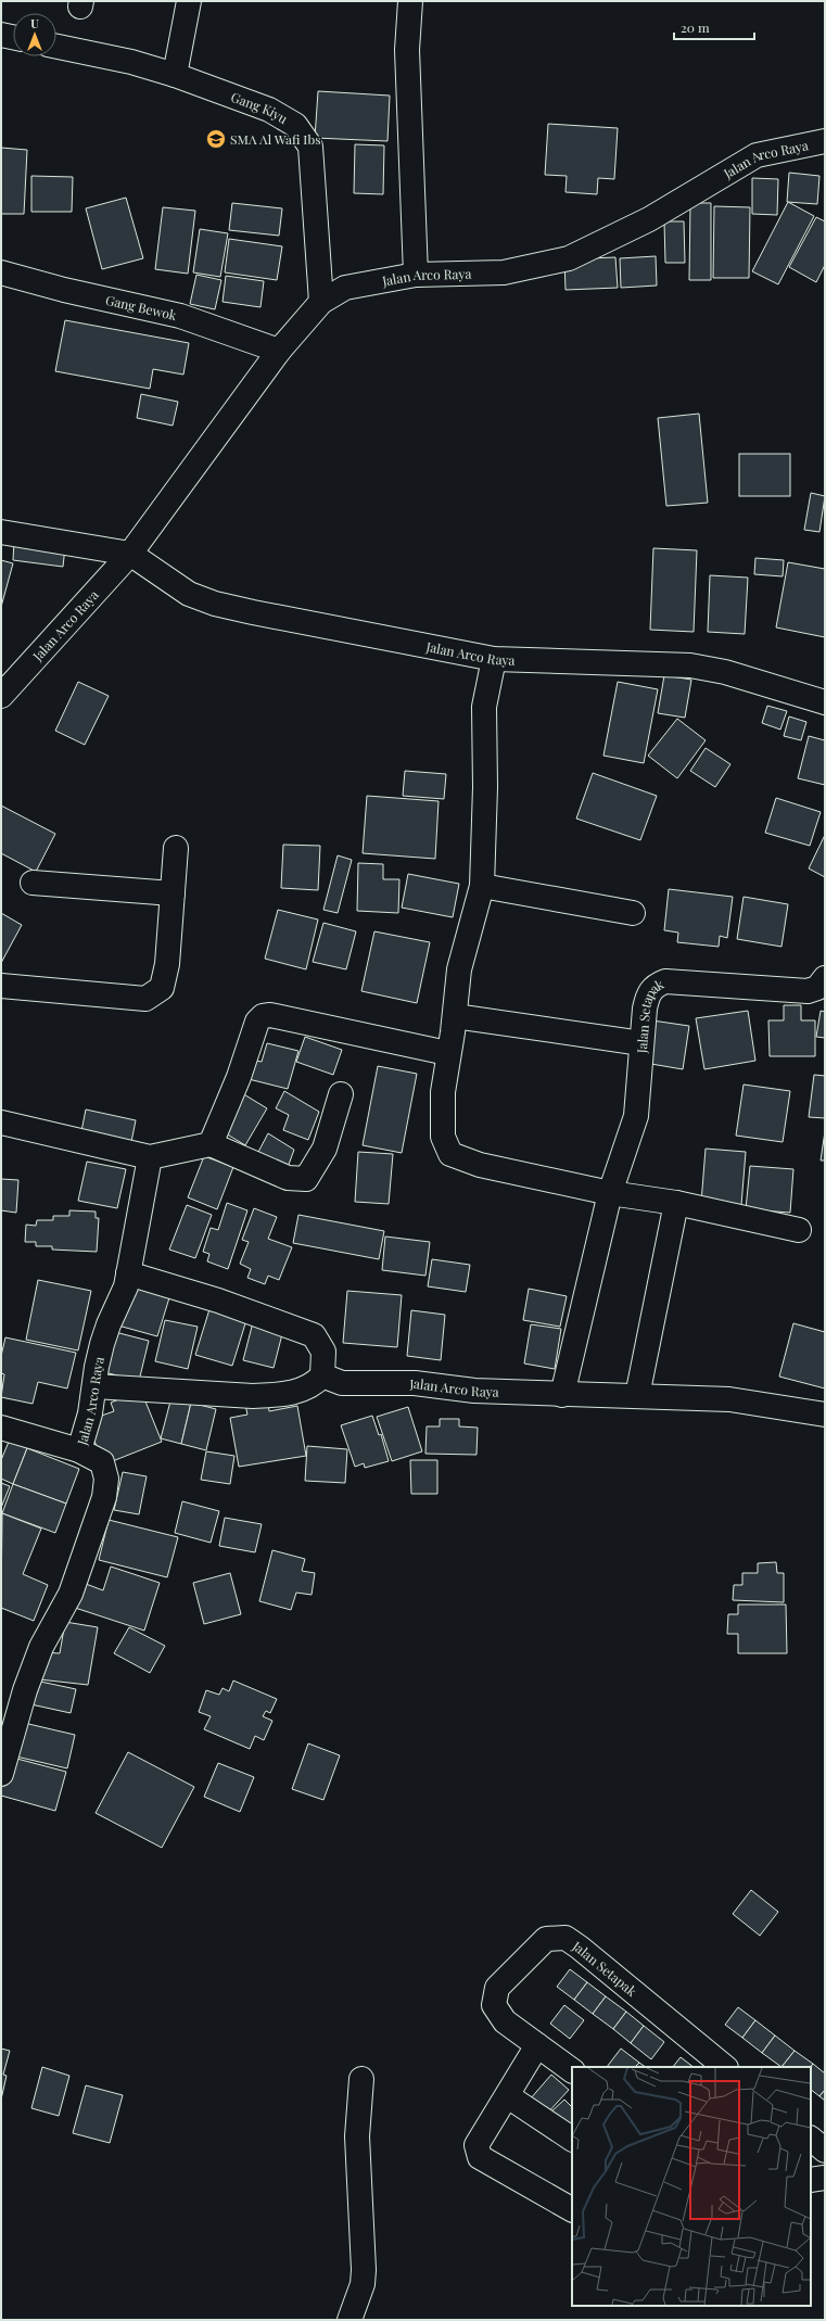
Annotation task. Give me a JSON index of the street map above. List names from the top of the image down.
{
  "streets": {
    "street": [
      "Gang Kiyu",
      "Jalan Arco Raya",
      "Gang Bewok",
      "Jalan Setapak"
    ]
  },
  "crossings": [
    ["Gang Kiyu", "Jalan Arco Raya"],
    ["Jalan Arco Raya", "Gang Bewok"],
    ["Jalan Arco Raya", "Jalan Setapak"]
  ],
  "places": {
    "school or university": ["SMA Al Wafi Ibs"]
  },
  "scale_bar": "20 m",
  "north": "top"
}
